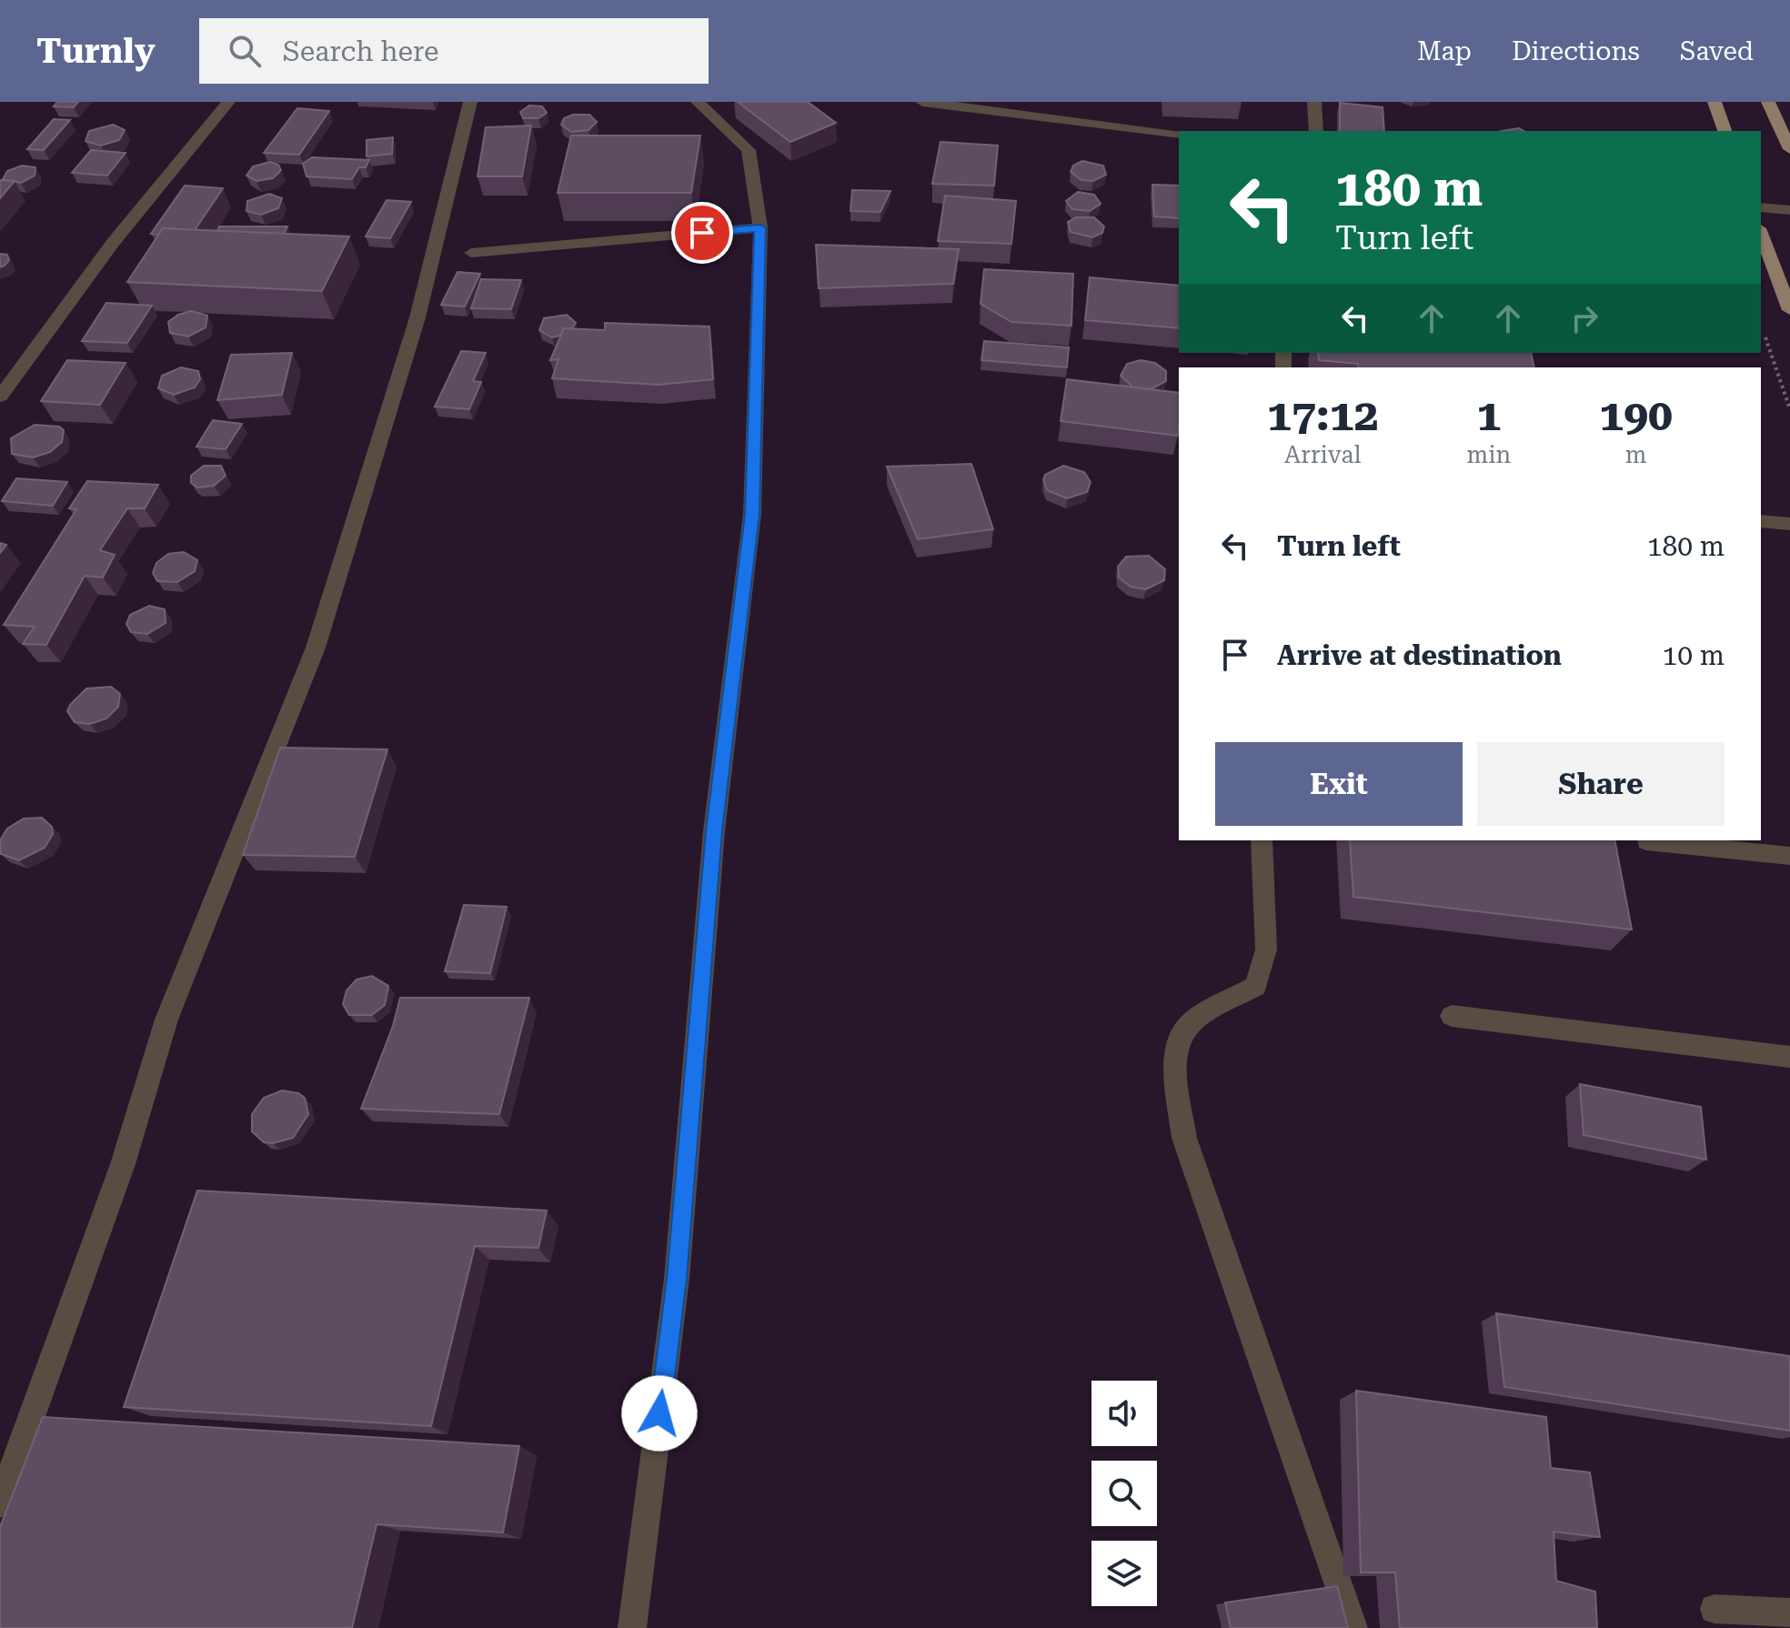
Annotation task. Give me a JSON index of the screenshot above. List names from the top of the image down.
{
  "page": {
    "header": "Turnly",
    "search": "Search here",
    "nav": ["Map", "Directions", "Saved"],
    "turn": ["180 m", "Turn left"],
    "eta": [
      "17:12",
      "Arrival",
      "1",
      "min",
      "190",
      "m"
    ],
    "list": [
      {
        "name": "Turn left",
        "value": "180 m"
      },
      {
        "name": "Arrive at destination",
        "value": "10 m"
      }
    ],
    "buttons": ["Exit", "Share"]
  }
}
